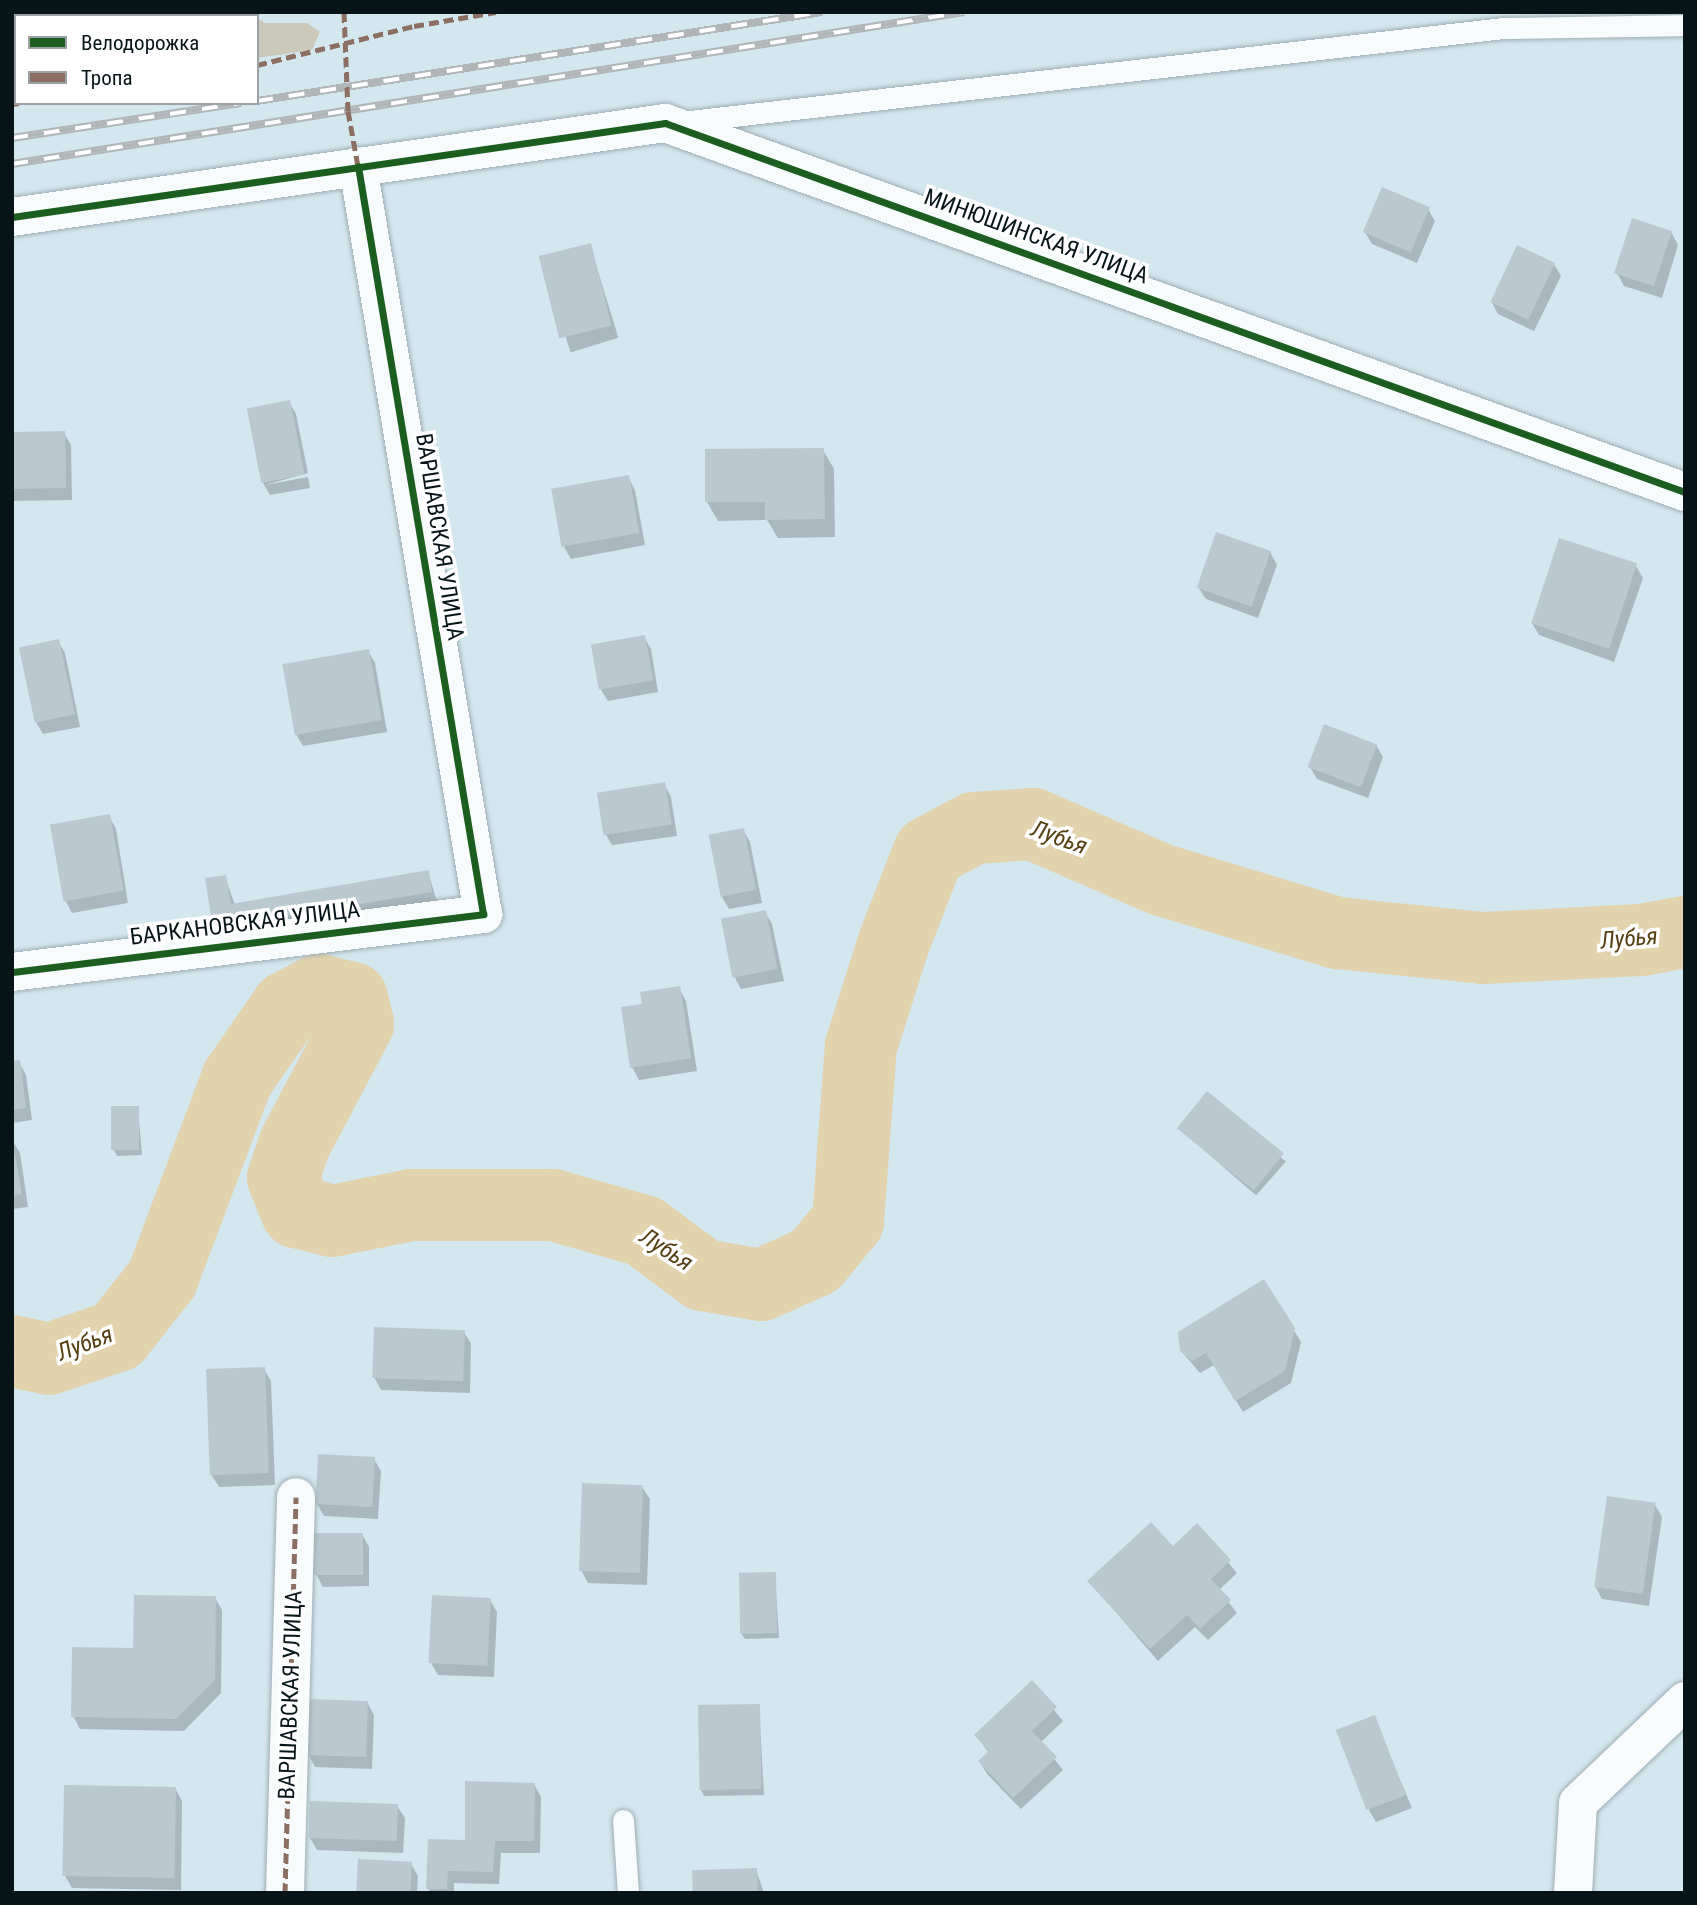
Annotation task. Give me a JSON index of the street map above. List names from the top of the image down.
{
  "streets": {
    "street": ["МИНЮШИНСКАЯ УЛИЦА", "ВАРШАВСКАЯ УЛИЦА", "БАРКАНОВСКАЯ УЛИЦА"]
  },
  "crossings": [
    ["МИНЮШИНСКАЯ УЛИЦА", "ВАРШАВСКАЯ УЛИЦА"],
    ["ВАРШАВСКАЯ УЛИЦА", "БАРКАНОВСКАЯ УЛИЦА"]
  ],
  "water": ["Лубья"],
  "legend": ["Велодорожка", "Тропа"]
}
